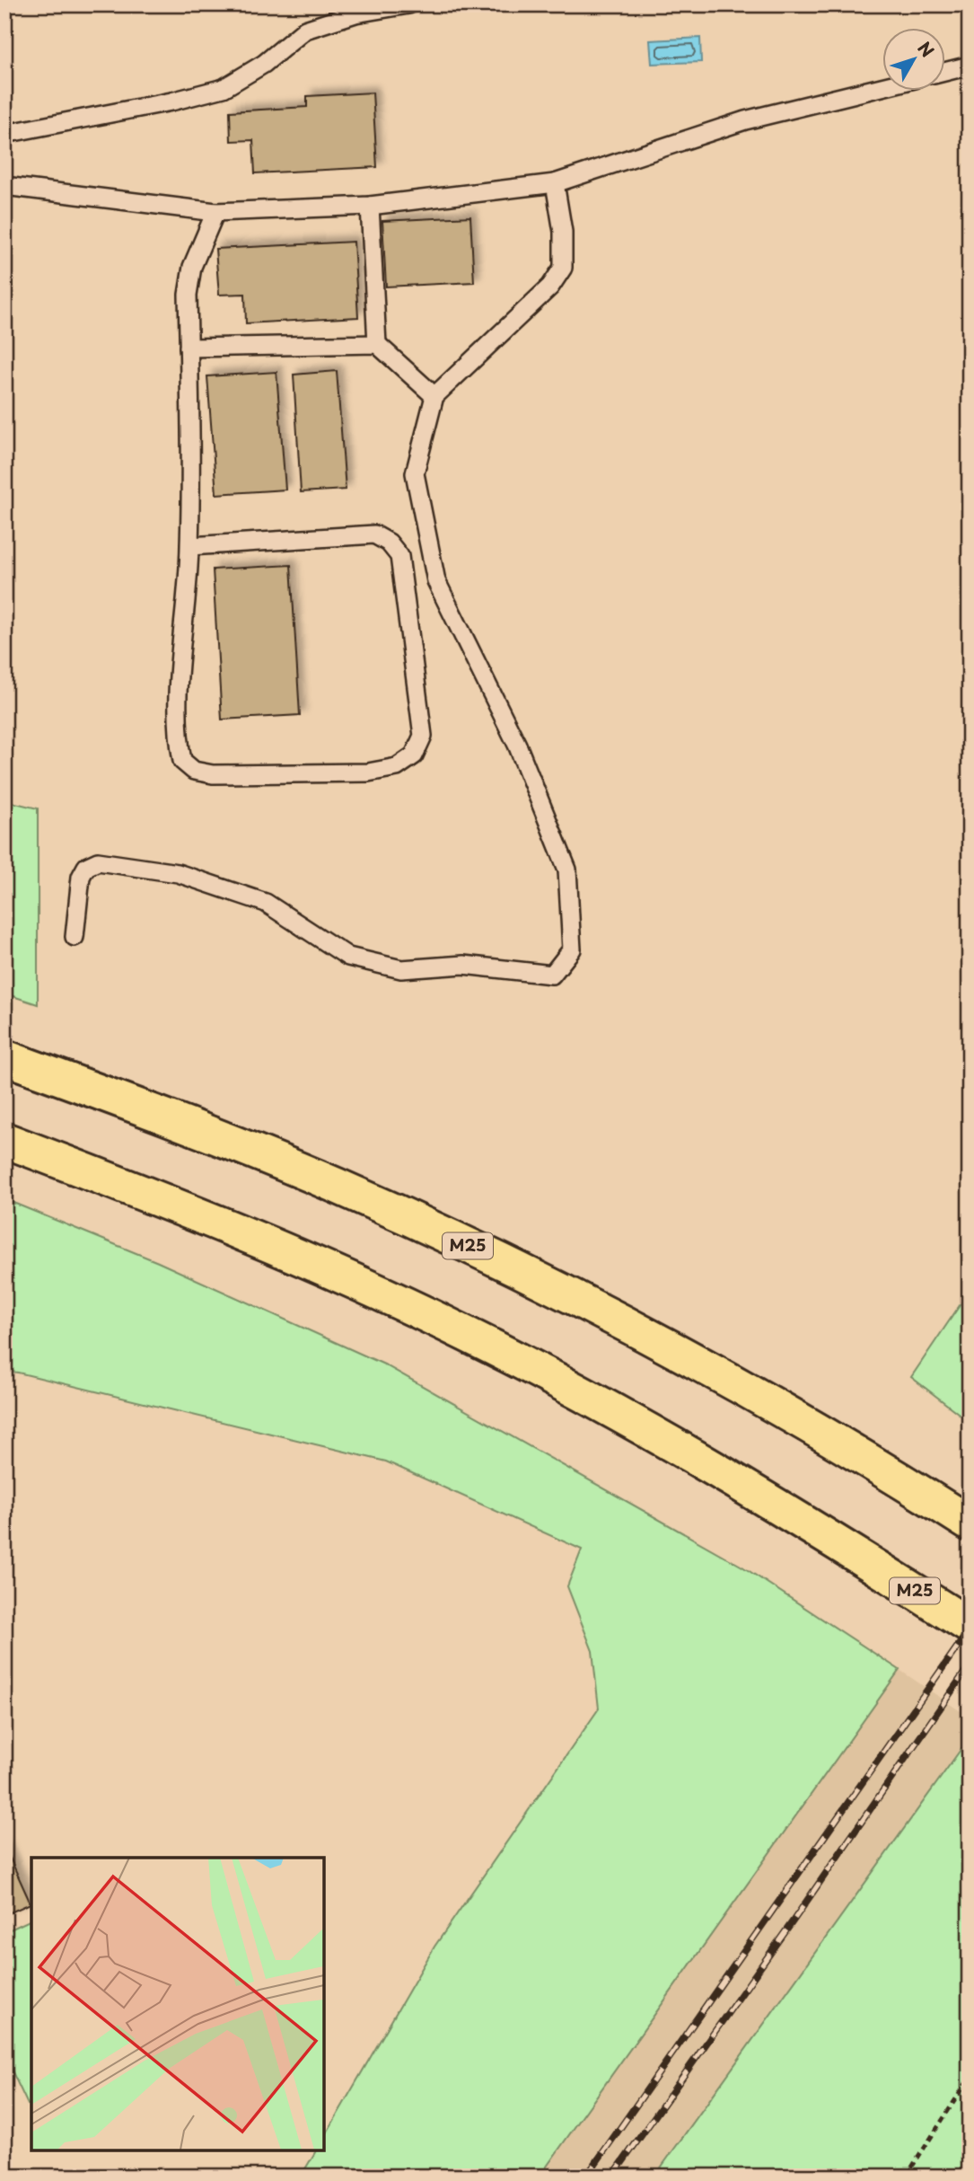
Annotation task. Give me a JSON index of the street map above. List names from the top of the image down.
{
  "streets": {
    "highway": ["M25"]
  },
  "north": "top right"
}
